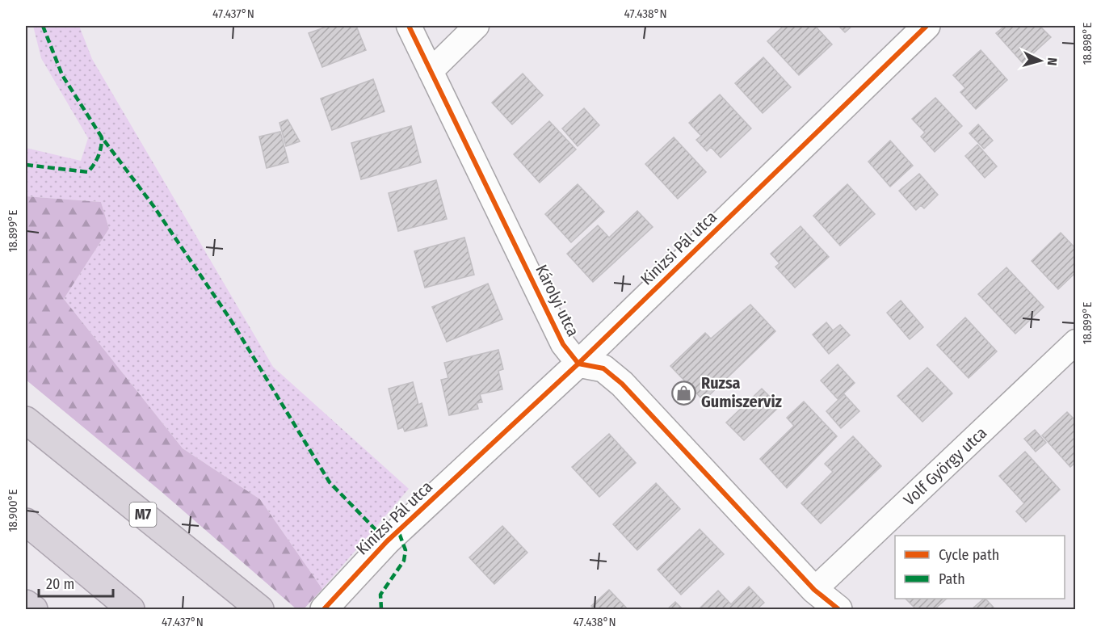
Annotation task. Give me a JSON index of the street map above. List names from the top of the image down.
{
  "streets": {
    "highway": ["M7"],
    "street": ["Kinizsi Pál utca", "Károlyi utca", "Volf György utca"]
  },
  "crossings": [
    ["Kinizsi Pál utca", "Károlyi utca"]
  ],
  "places": {
    "shop": ["Ruzsa Gumiszerviz"]
  },
  "legend": ["Cycle path", "Path"],
  "scale_bar": "20 m",
  "north": "right",
  "coordinates": [
    "47.437°N",
    "47.438°N",
    "18.898°E",
    "18.899°E",
    "18.900°E"
  ]
}
